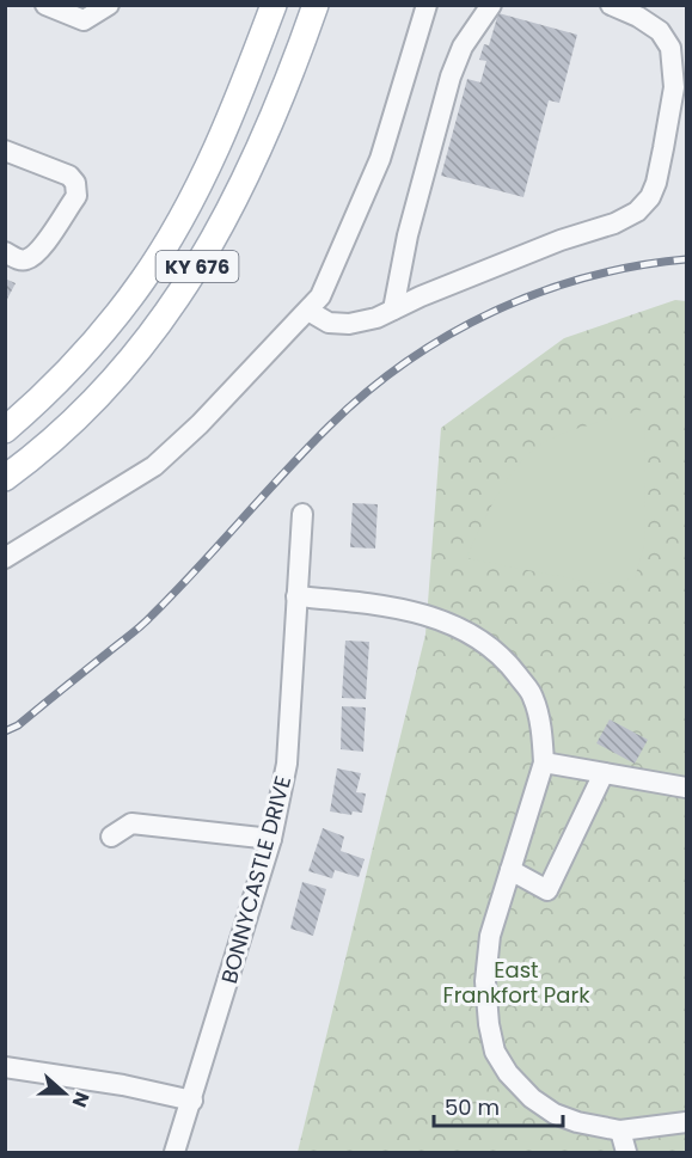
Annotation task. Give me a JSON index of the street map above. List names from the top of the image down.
{
  "streets": {
    "main road": ["KY 676"],
    "street": ["BONNYCASTLE DRIVE"]
  },
  "parks": ["East Frankfort Park"],
  "scale_bar": "50 m",
  "north": "right"
}
